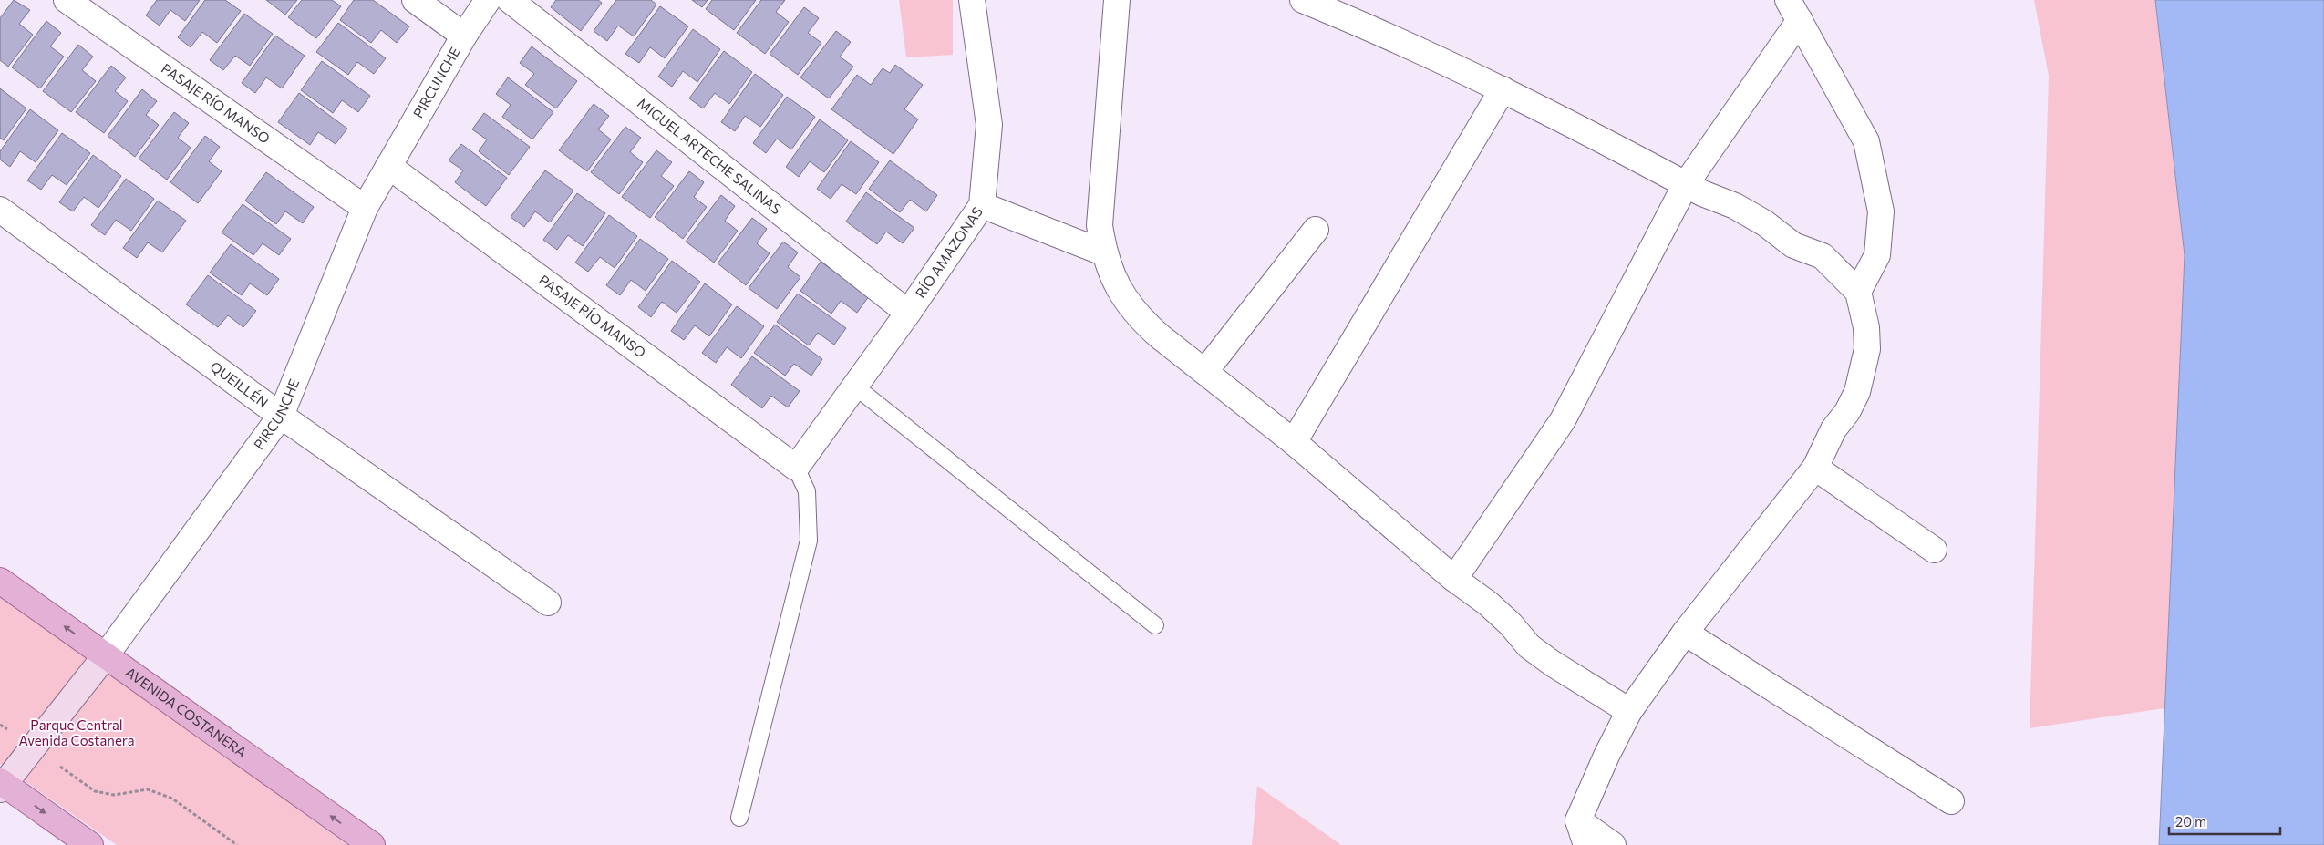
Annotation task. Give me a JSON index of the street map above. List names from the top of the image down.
{
  "streets": {
    "main road": ["AVENIDA COSTANERA"],
    "street": [
      "PIRCUNCHE",
      "PASAJE RÍO MANSO",
      "MIGUEL ARTECHE SALINAS",
      "RÍO AMAZONAS",
      "QUEILLÉN"
    ]
  },
  "crossings": [
    ["PIRCUNCHE", "PASAJE RÍO MANSO"],
    ["PIRCUNCHE", "QUEILLÉN"],
    ["PIRCUNCHE", "AVENIDA COSTANERA"],
    ["PASAJE RÍO MANSO", "RÍO AMAZONAS"],
    ["MIGUEL ARTECHE SALINAS", "RÍO AMAZONAS"]
  ],
  "one_way": ["AVENIDA COSTANERA"],
  "parks": ["Parque Central Avenida Costanera"],
  "scale_bar": "20 m"
}
